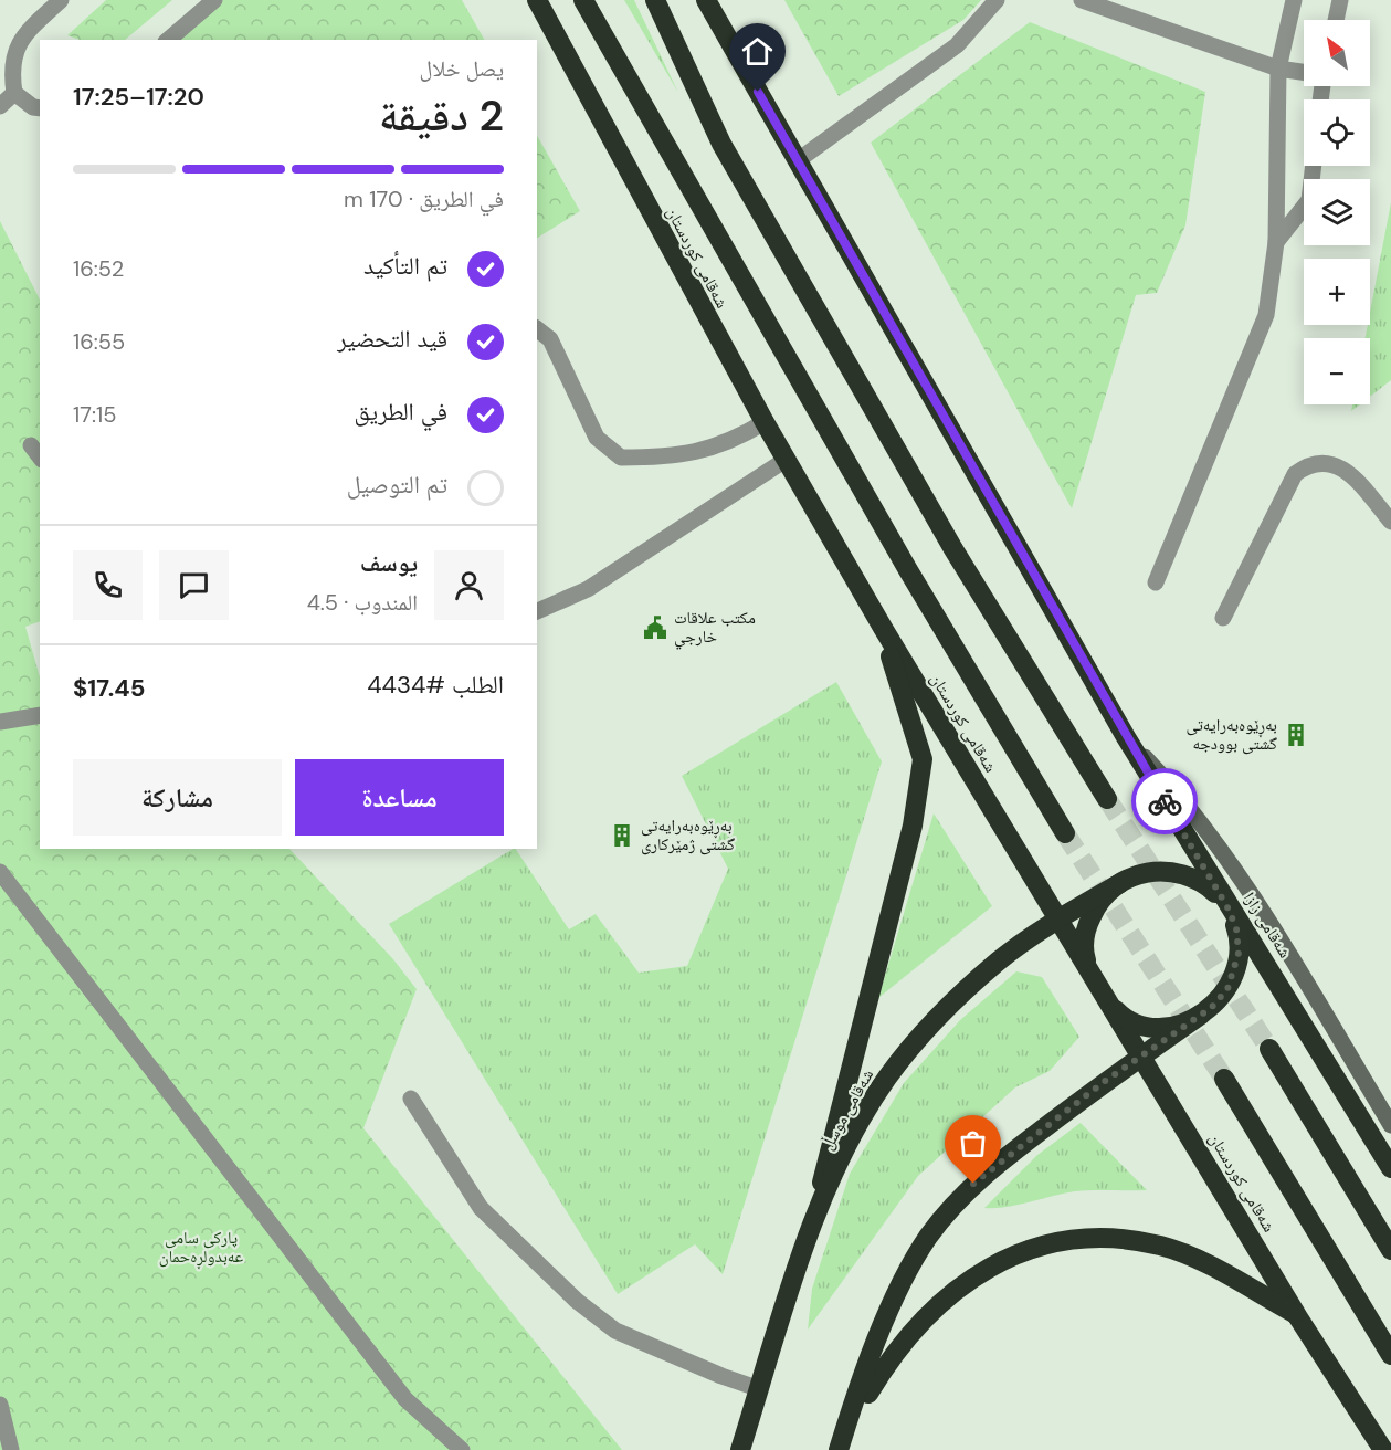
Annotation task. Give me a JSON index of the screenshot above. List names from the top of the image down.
{
  "streets": {
    "highway": ["شەقامی کوردستان", "شەقامی موسڵ"],
    "street": ["شەقامی زازا"]
  },
  "crossings": [
    ["شەقامی کوردستان", "شەقامی موسڵ"]
  ],
  "parks": ["پارکی سامی عەبدولڕەحمان"],
  "places": {
    "public building": ["مكتب علاقات خارجي"],
    "building": ["بەڕێوەبەرایەتی گشتی بوودجە", "بەڕێوەبەرایەتی گشتی ژمێركاری"]
  },
  "north": "top left",
  "page": {
    "map_buttons": ["+", "−"],
    "heading": ["2 دقيقة", "يصل خلال", "17:20–17:25"],
    "panel": [
      "يوسف",
      "المندوب · 4.5",
      "الطلب #4434",
      "$17.45"
    ],
    "bar": "في الطريق · 170 m",
    "list": [
      ["تم التأكيد", "16:52"],
      ["قيد التحضير", "16:55"],
      ["في الطريق", "17:15"],
      "تم التوصيل"
    ],
    "buttons": ["مساعدة", "مشاركة"]
  }
}
